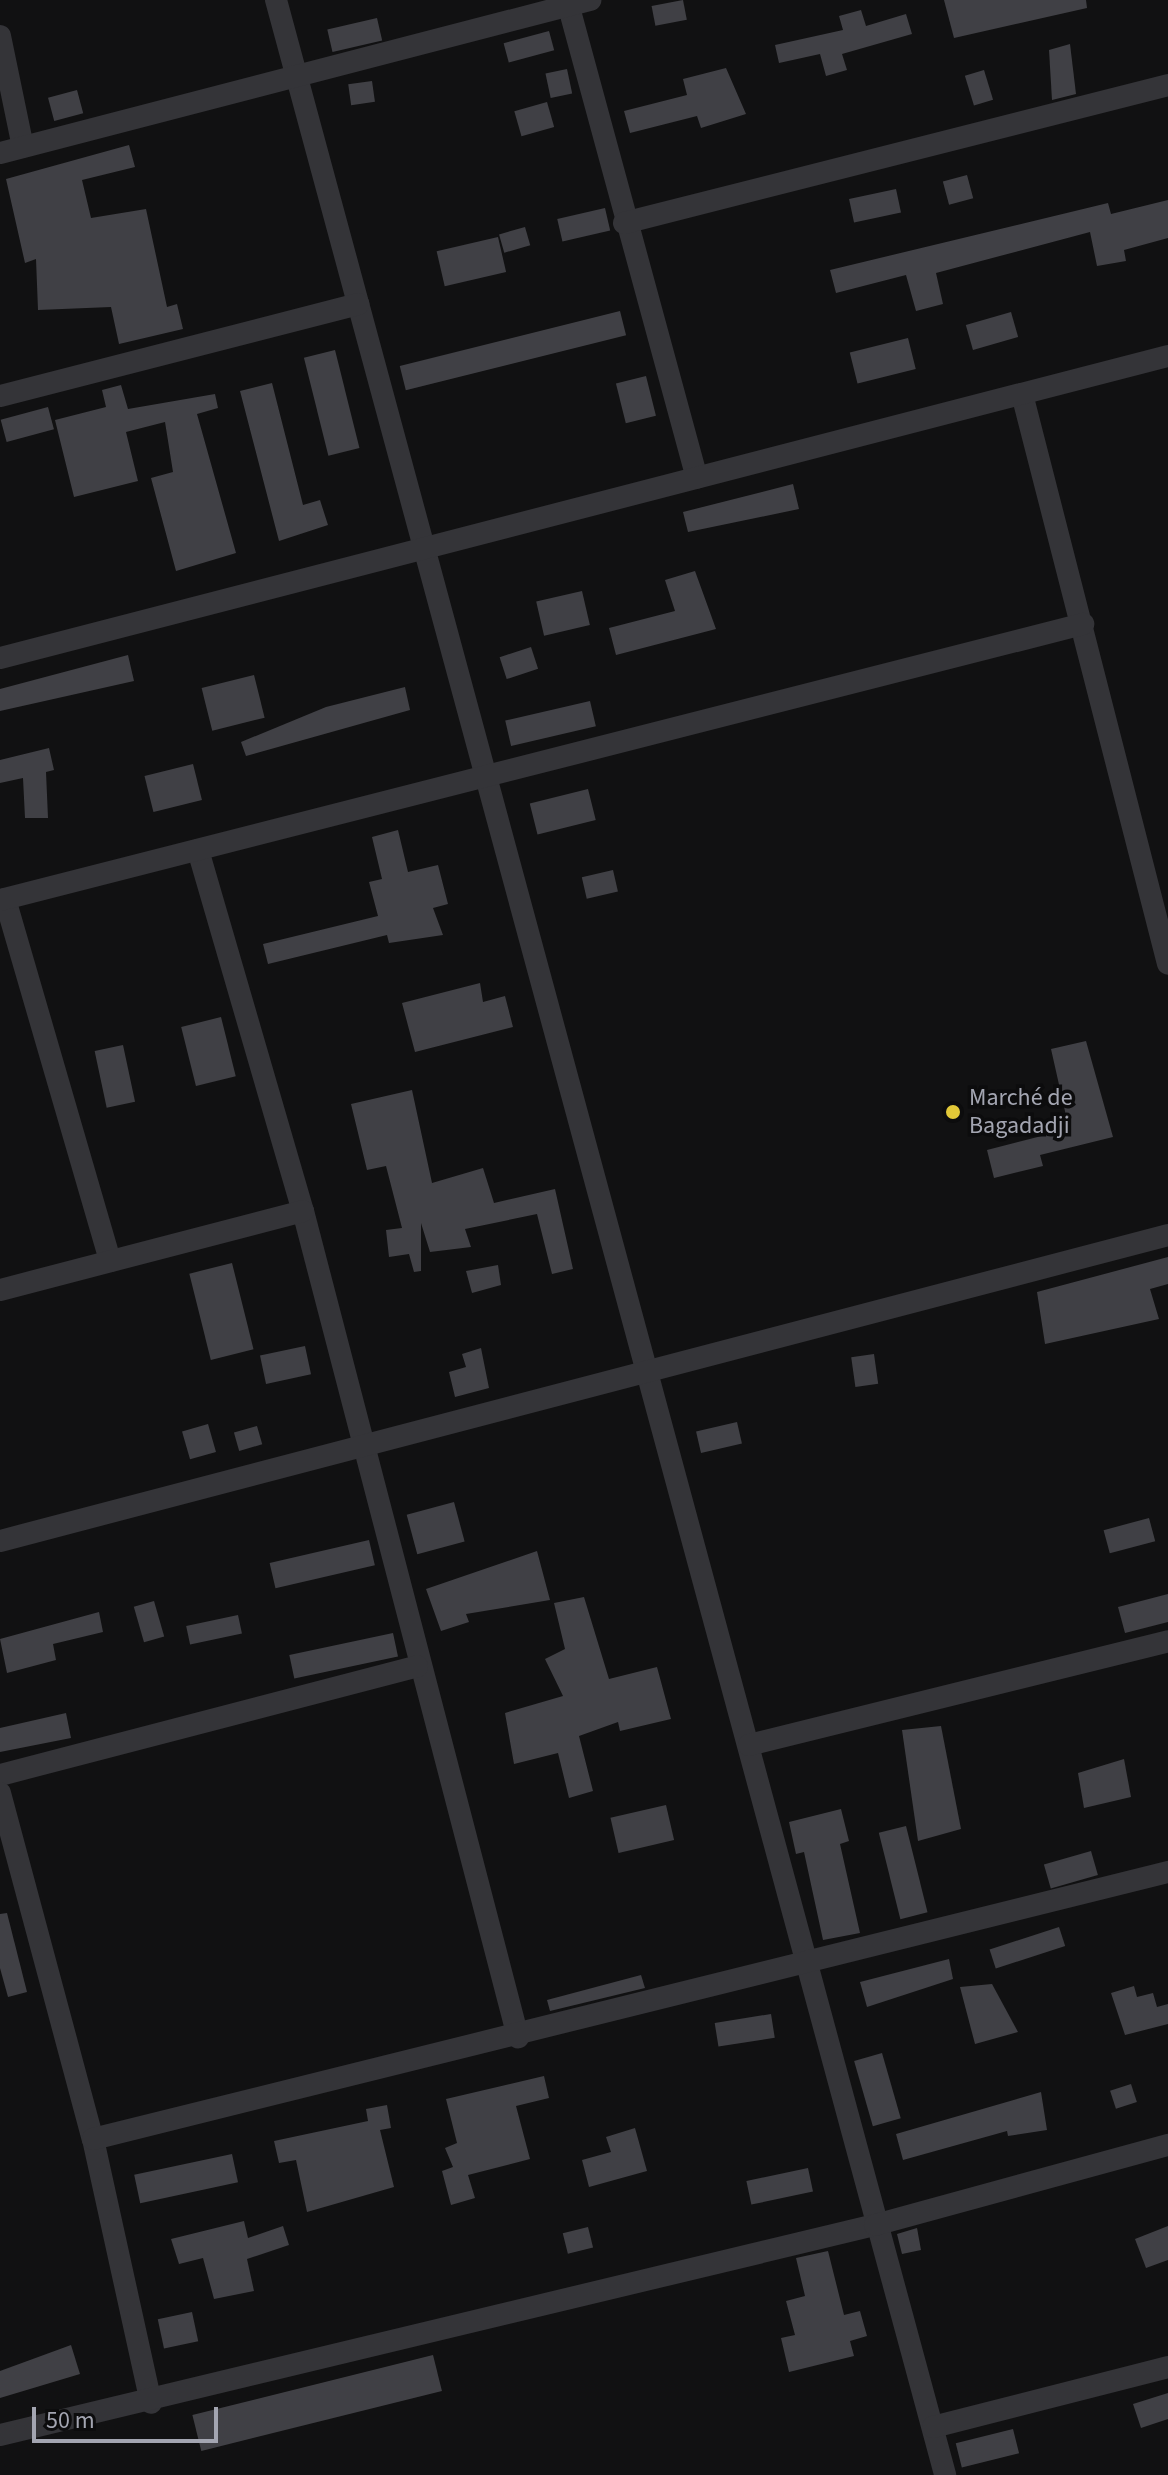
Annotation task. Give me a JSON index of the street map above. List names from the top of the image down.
{
  "places": ["Marché de Bagadadji"],
  "scale_bar": "50 m"
}
